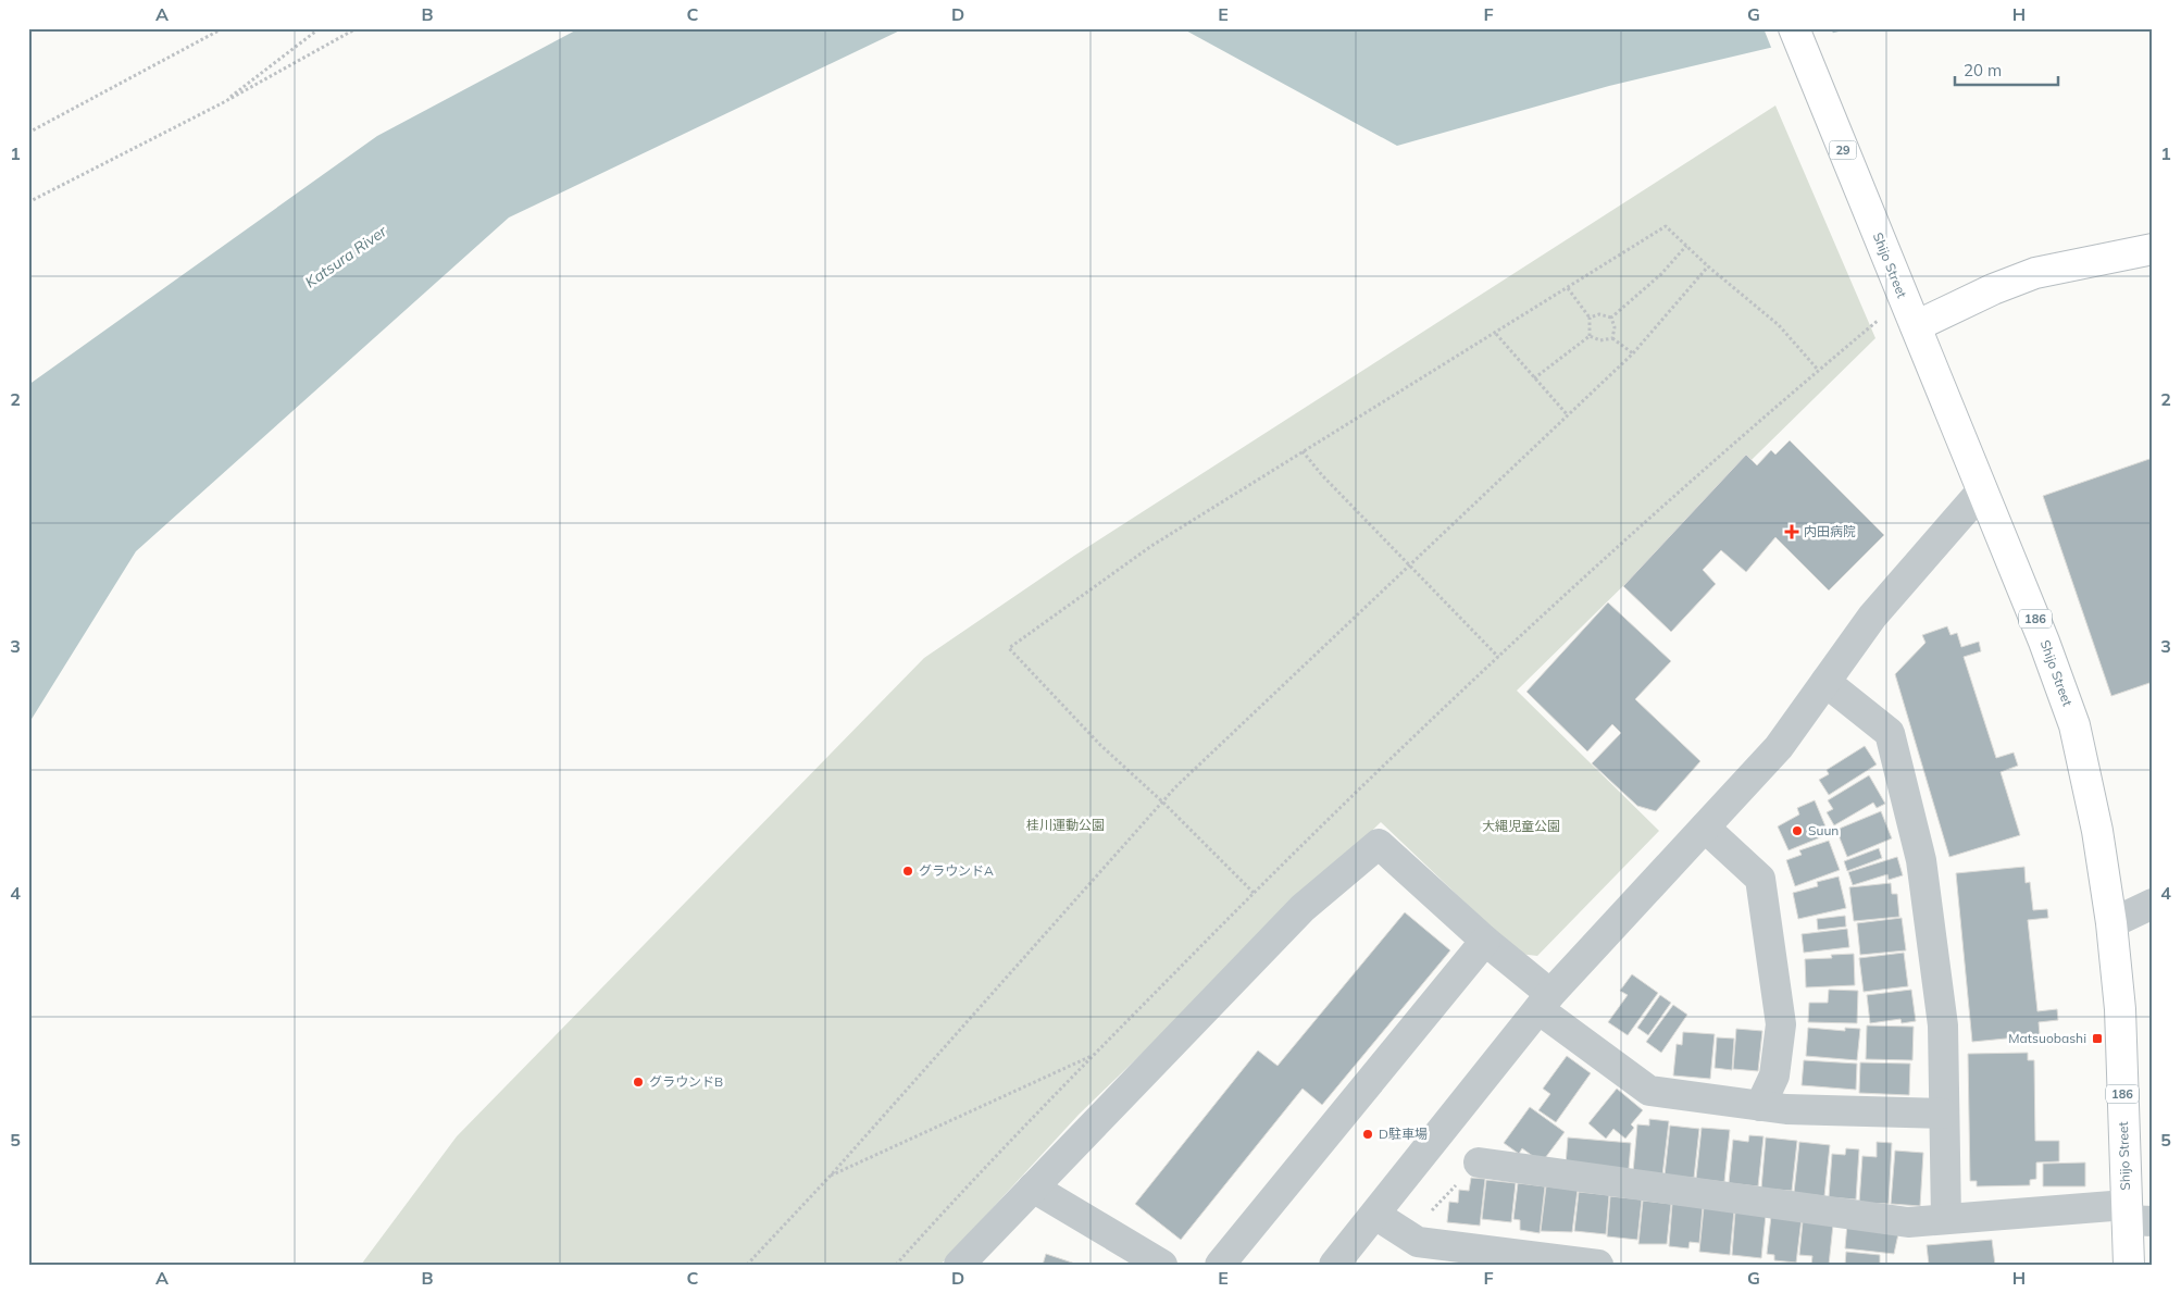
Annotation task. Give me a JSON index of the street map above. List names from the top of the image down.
{
  "streets": {
    "main road": ["29", "Shijo Street", "186"]
  },
  "water": ["Katsura River"],
  "parks": ["桂川運動公園", "大縄児童公園"],
  "places": {
    "health": ["内田病院"],
    "other": [
      "Suun",
      "グラウンドA",
      "グラウンドB",
      "D駐車場"
    ],
    "transit": ["Matsuobashi"]
  },
  "scale_bar": "20 m",
  "grid": {
    "columns": [
      "A",
      "B",
      "C",
      "D",
      "E",
      "F",
      "G",
      "H"
    ],
    "rows": [
      "1",
      "2",
      "3",
      "4",
      "5"
    ]
  }
}
